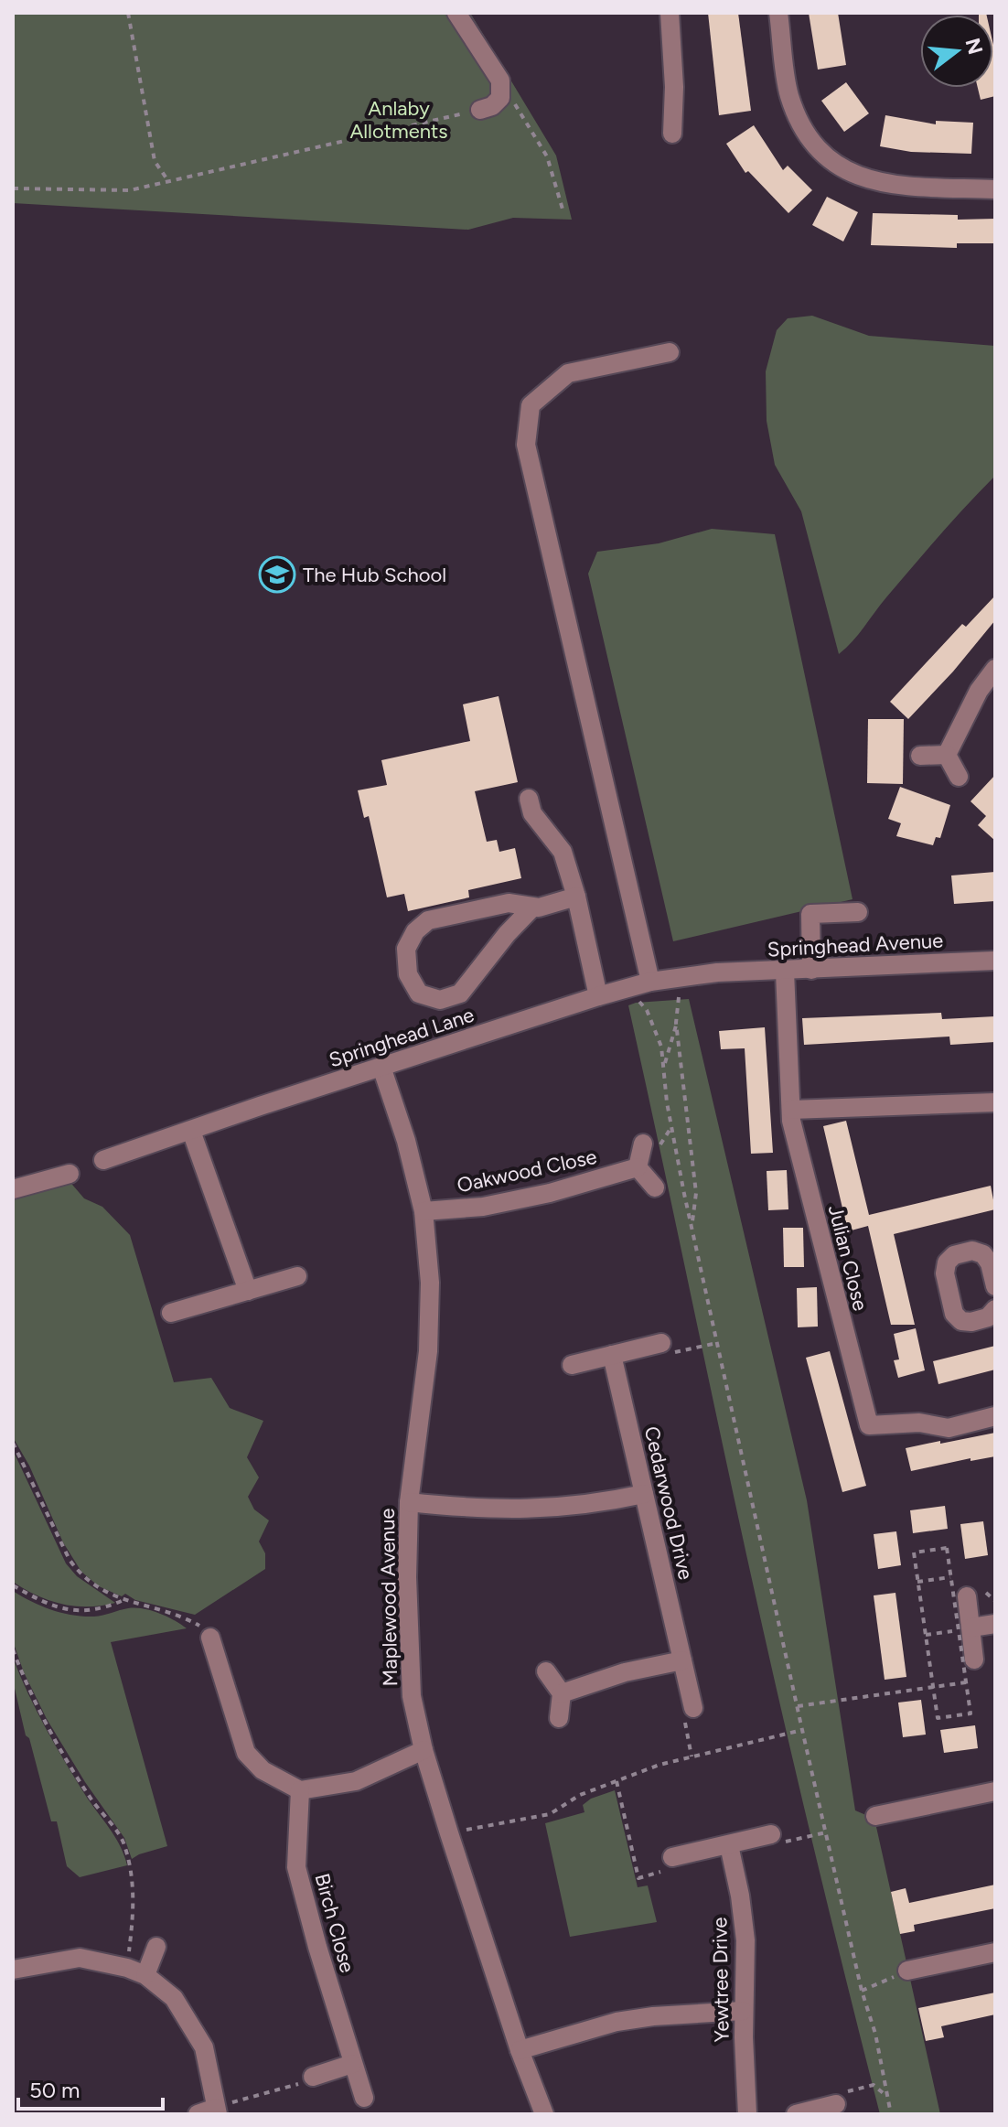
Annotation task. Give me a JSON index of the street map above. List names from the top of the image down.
{
  "streets": {
    "street": [
      "Springhead Avenue",
      "Springhead Lane",
      "Oakwood Close",
      "Julian Close",
      "Cedarwood Drive",
      "Maplewood Avenue",
      "Birch Close",
      "Yewtree Drive"
    ]
  },
  "crossings": [
    ["Springhead Avenue", "Springhead Lane"],
    ["Springhead Avenue", "Julian Close"],
    ["Springhead Lane", "Maplewood Avenue"],
    ["Oakwood Close", "Maplewood Avenue"]
  ],
  "parks": ["Anlaby Allotments"],
  "places": {
    "school or university": ["The Hub School"]
  },
  "scale_bar": "50 m",
  "north": "right"
}
